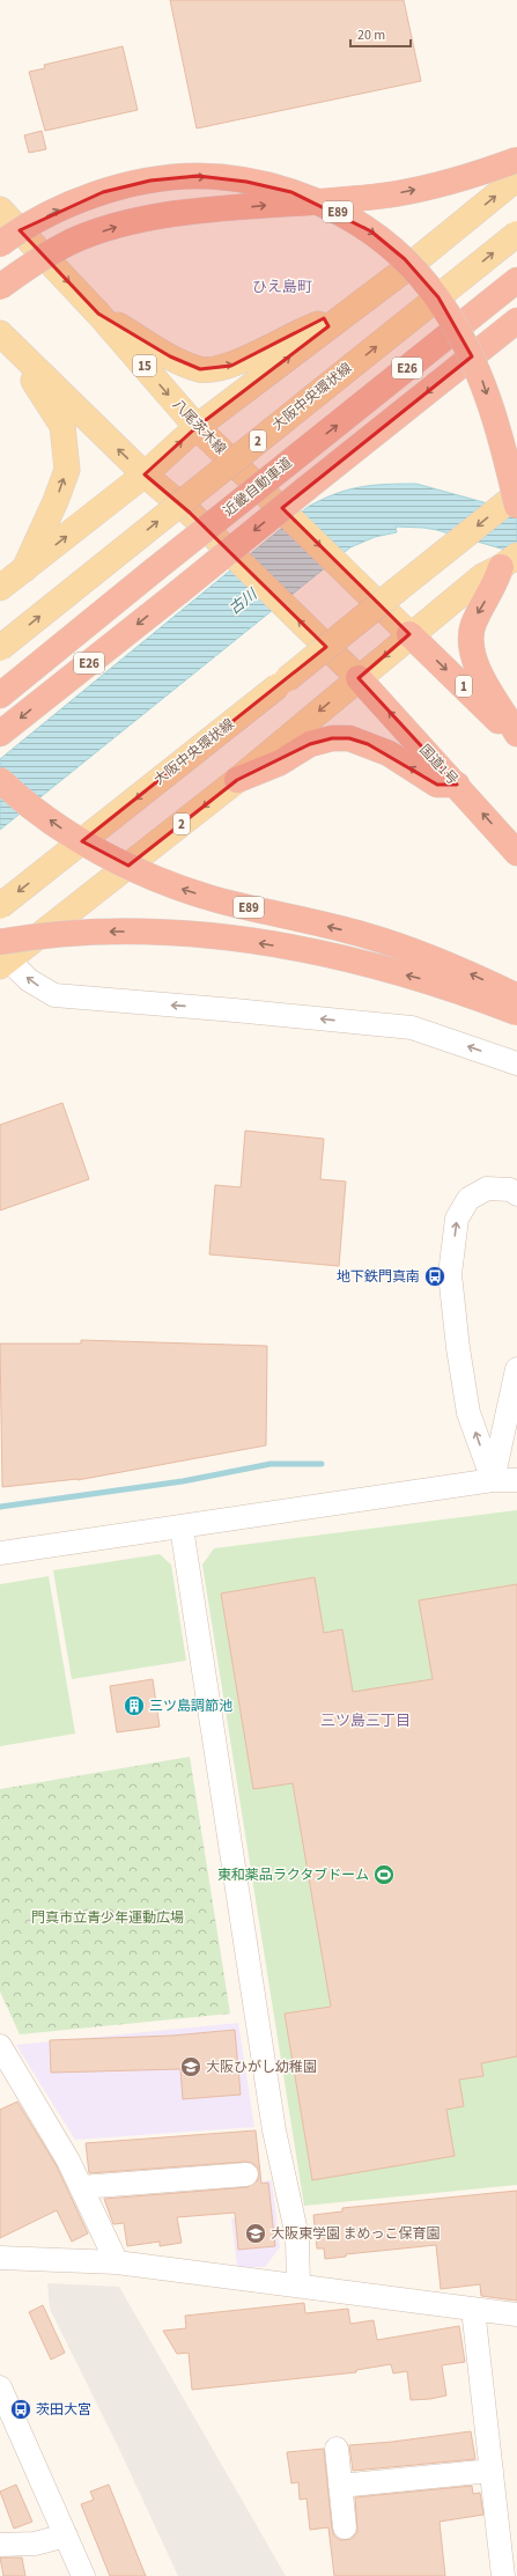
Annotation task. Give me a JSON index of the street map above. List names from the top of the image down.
{
  "streets": {
    "highway": [
      "E89",
      "E26",
      "近畿自動車道",
      "1",
      "国道1号"
    ],
    "main road": [
      "15",
      "大阪中央環状線",
      "八尾茨木線",
      "2"
    ]
  },
  "crossings": [
    ["八尾茨木線", "2"],
    ["八尾茨木線", "1"],
    ["2", "1"],
    ["2", "国道1号"]
  ],
  "districts": ["ひえ島町", "三ツ島三丁目"],
  "water": ["古川"],
  "parks": ["門真市立青少年運動広場"],
  "places": {
    "bus stop": ["地下鉄門真南", "茨田大宮"],
    "building": ["三ツ島調節池"],
    "sports": ["東和薬品ラクタブドーム"],
    "school or university": ["大阪ひがし幼稚園", "大阪東学園 まめっこ保育園"]
  },
  "scale_bar": "20 m"
}
